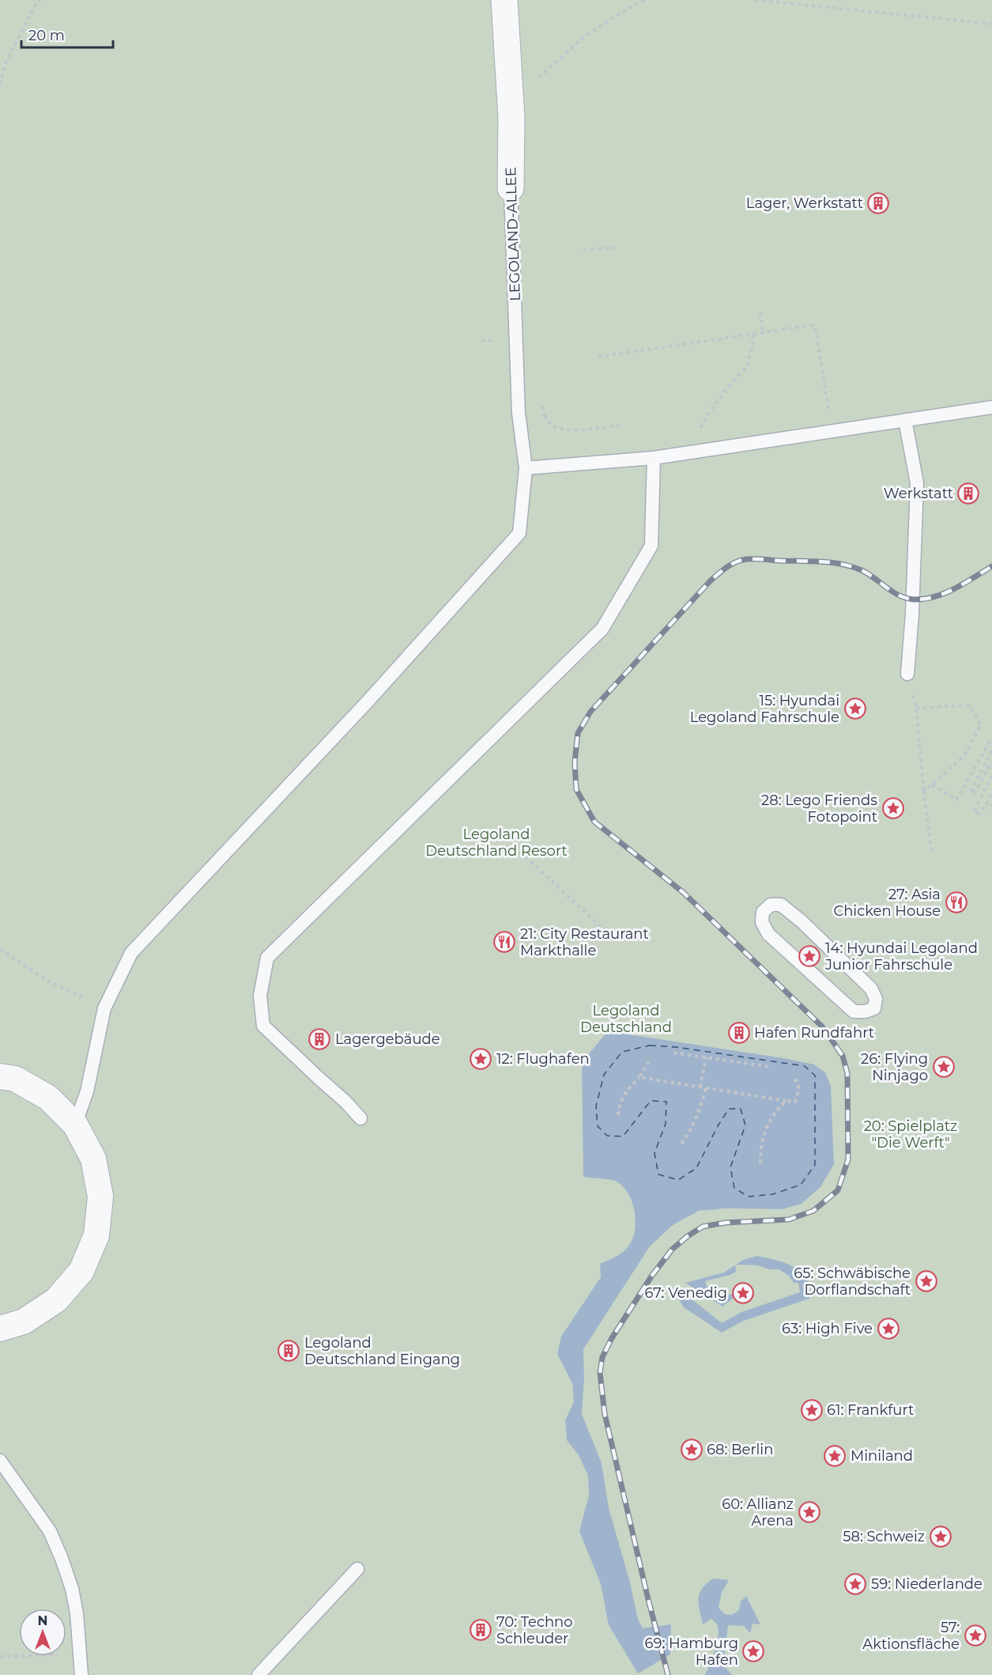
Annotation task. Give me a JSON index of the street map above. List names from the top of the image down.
{
  "streets": {
    "street": ["LEGOLAND-ALLEE"]
  },
  "parks": ["Legoland Deutschland Resort", "Legoland Deutschland", "20: Spielplatz \"Die Werft\""],
  "places": {
    "building": [
      "Lager, Werkstatt",
      "Werkstatt",
      "Hafen Rundfahrt",
      "Lagergebäude",
      "Legoland Deutschland Eingang",
      "70: Techno Schleuder"
    ],
    "place": [
      "15: Hyundai Legoland Fahrschule",
      "28: Lego Friends Fotopoint",
      "14: Hyundai Legoland Junior Fahrschule",
      "12: Flughafen",
      "26: Flying Ninjago",
      "65: Schwäbische Dorflandschaft",
      "67: Venedig",
      "63: High Five",
      "61: Frankfurt",
      "68: Berlin",
      "Miniland",
      "60: Allianz Arena",
      "58: Schweiz",
      "59: Niederlande",
      "57: Aktionsfläche",
      "69: Hamburg Hafen"
    ],
    "restaurant": ["27: Asia Chicken House", "21: City Restaurant Markthalle"]
  },
  "scale_bar": "20 m",
  "north": "top"
}
